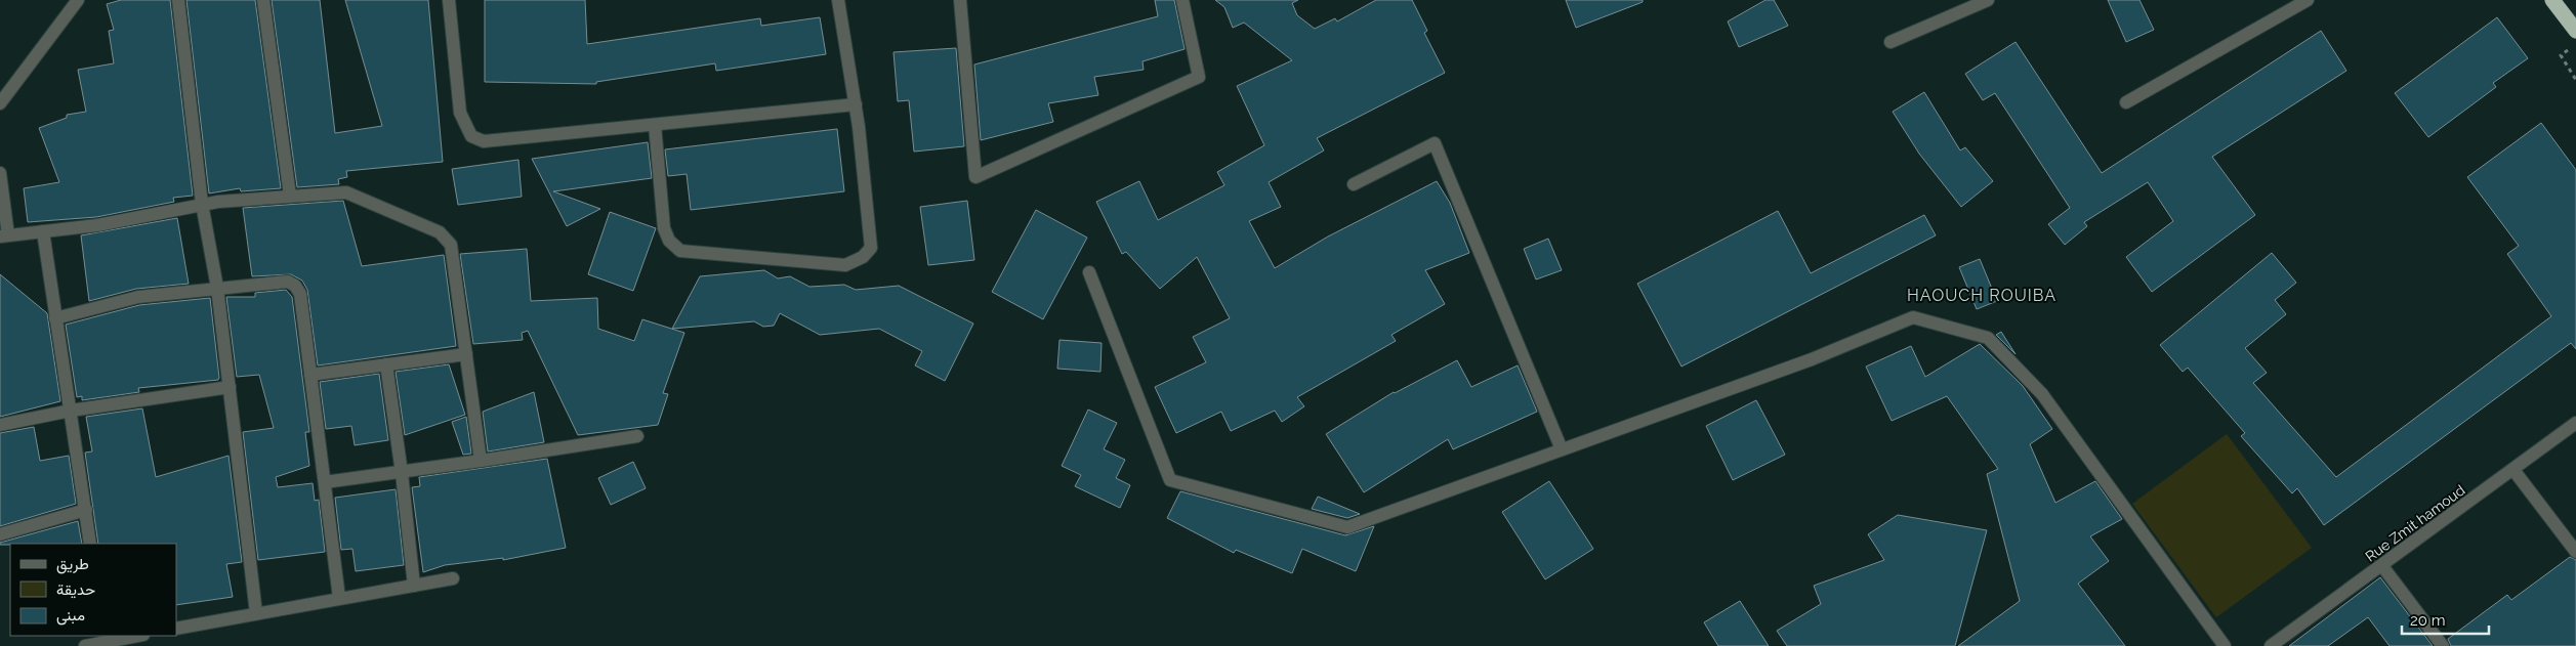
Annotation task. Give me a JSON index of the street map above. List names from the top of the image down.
{
  "streets": {
    "street": ["Rue Zmit hamoud"]
  },
  "districts": ["HAOUCH ROUIBA"],
  "legend": ["طريق", "حديقة", "مبنى"],
  "scale_bar": "20 m"
}
